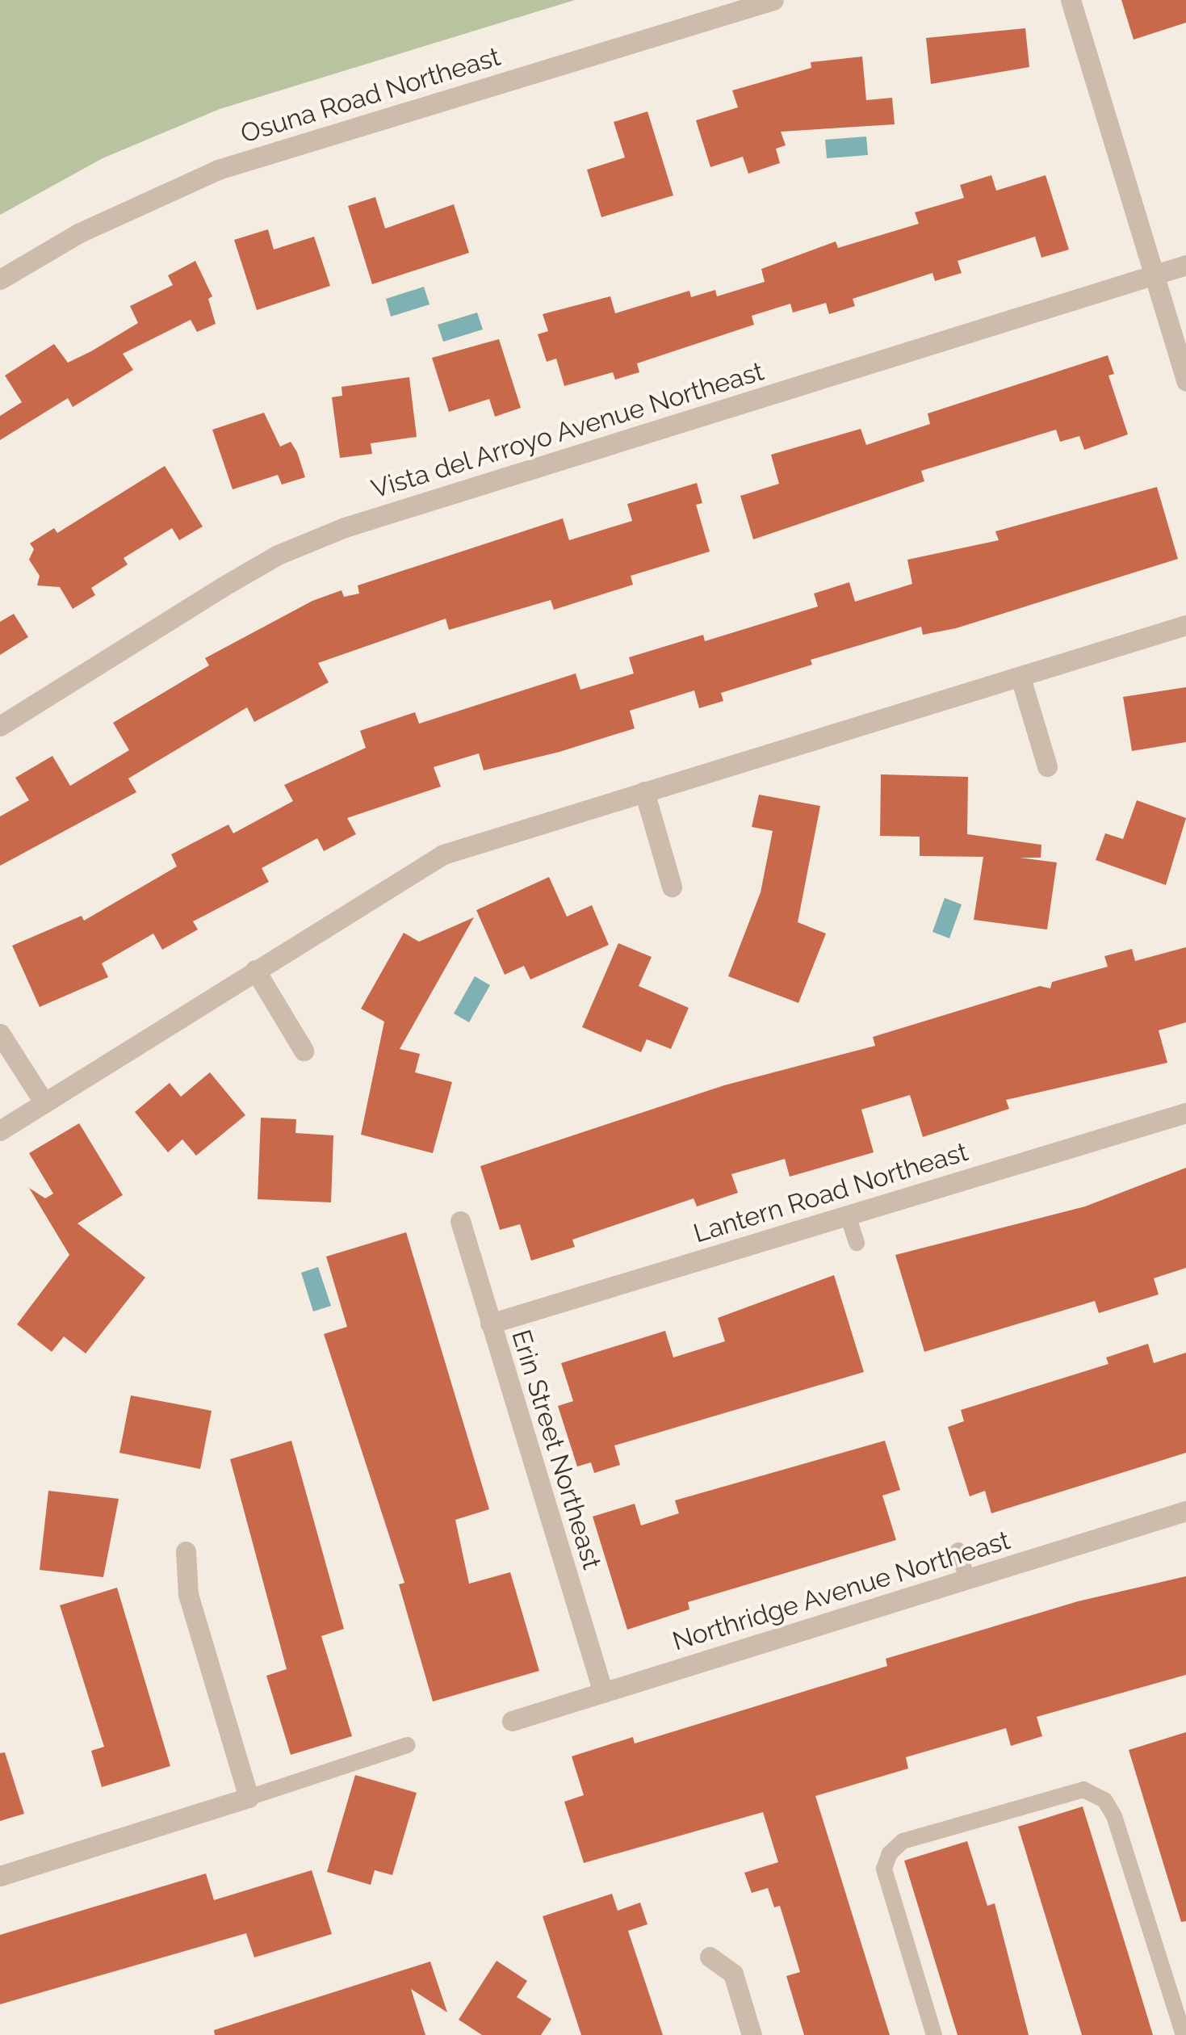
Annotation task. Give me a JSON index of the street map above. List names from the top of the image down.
{
  "streets": {
    "street": [
      "Osuna Road Northeast",
      "Vista del Arroyo Avenue Northeast",
      "Lantern Road Northeast",
      "Erin Street Northeast",
      "Northridge Avenue Northeast"
    ]
  },
  "crossings": [
    ["Lantern Road Northeast", "Erin Street Northeast"],
    ["Erin Street Northeast", "Northridge Avenue Northeast"]
  ]
}
